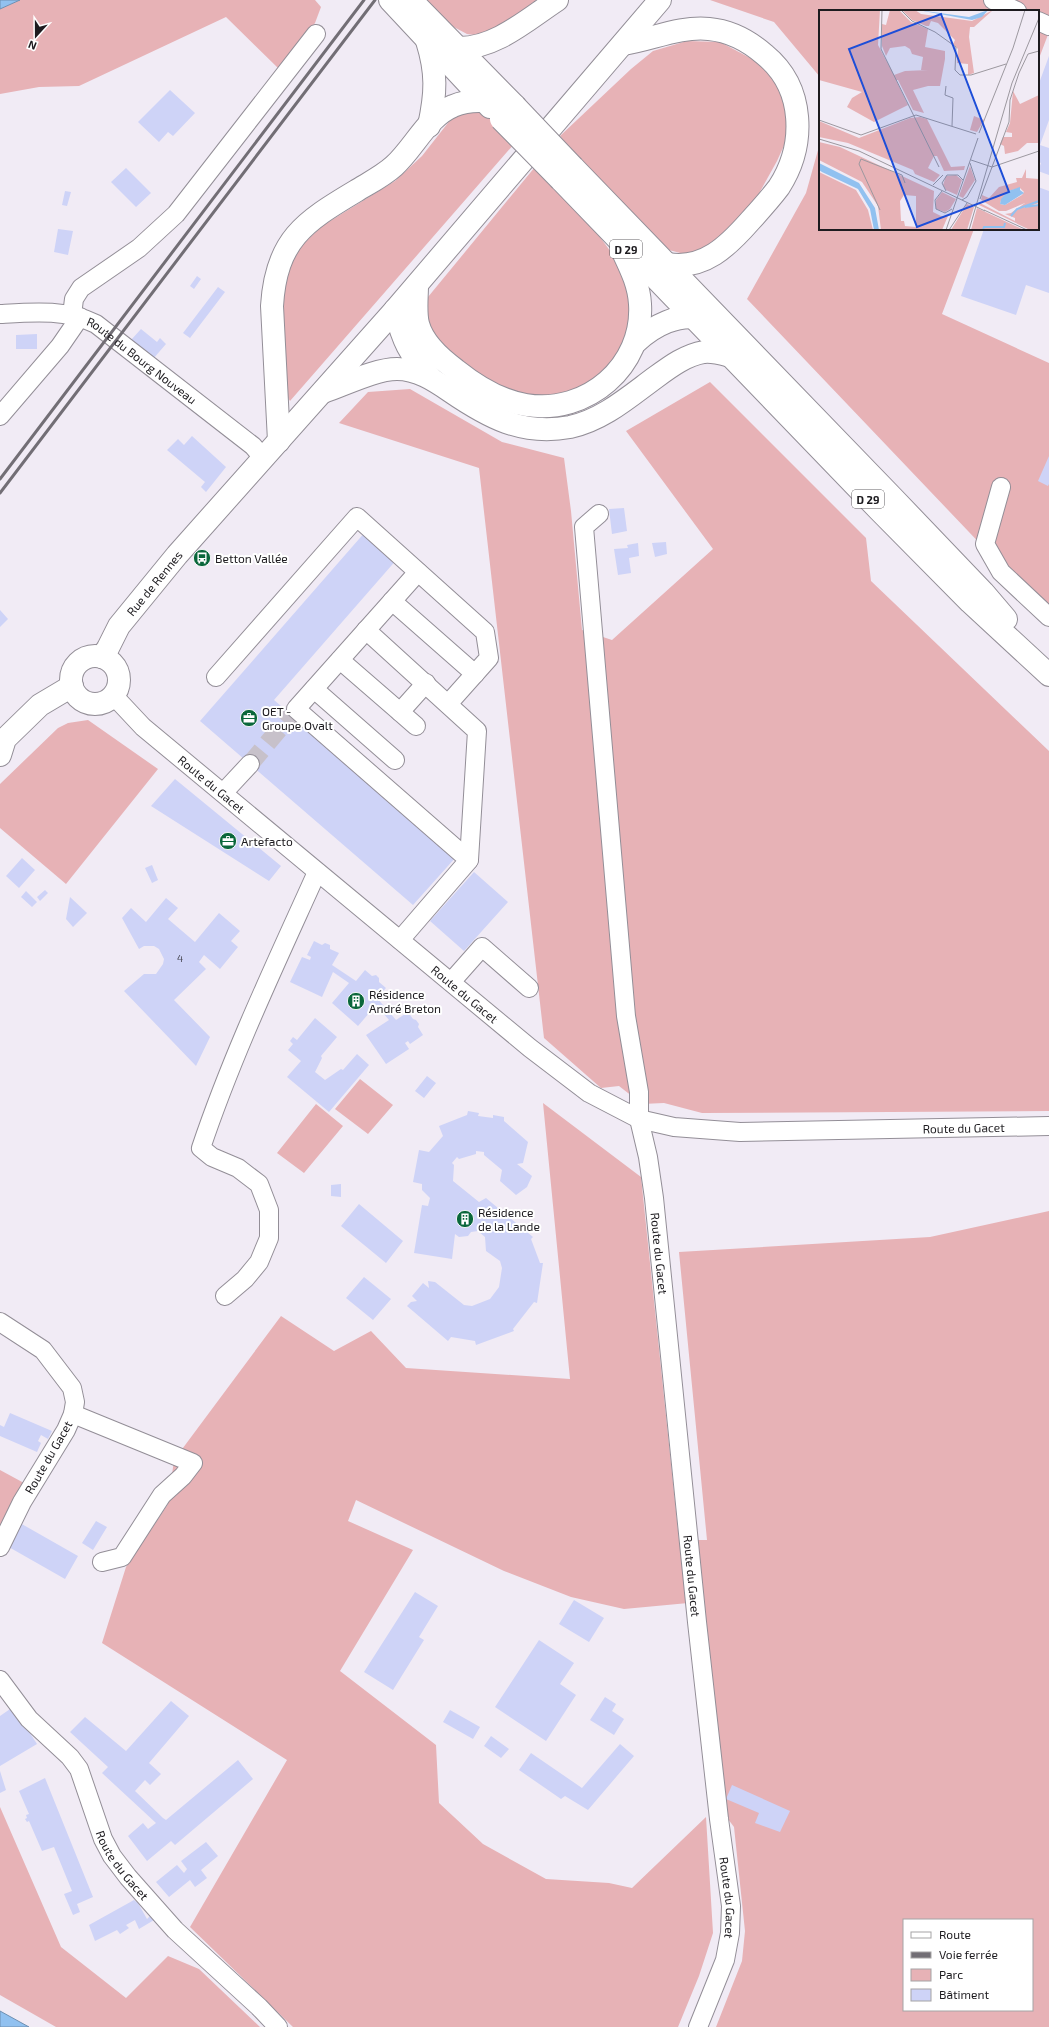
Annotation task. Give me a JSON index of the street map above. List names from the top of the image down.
{
  "streets": {
    "main road": ["D 29", "Rue de Rennes"],
    "street": ["Route du Bourg Nouveau", "Route du Gacet"]
  },
  "crossings": [
    ["Route du Bourg Nouveau", "Rue de Rennes"],
    ["Rue de Rennes", "Route du Gacet"]
  ],
  "places": {
    "bus stop": ["Betton Vallée"],
    "office": ["OET - Groupe Ovalt", "Artefacto"],
    "building": ["Résidence André Breton", "Résidence de la Lande"]
  },
  "house_numbers": ["4"],
  "legend": [
    "Route",
    "Voie ferrée",
    "Parc",
    "Bâtiment"
  ],
  "north": "bottom"
}
